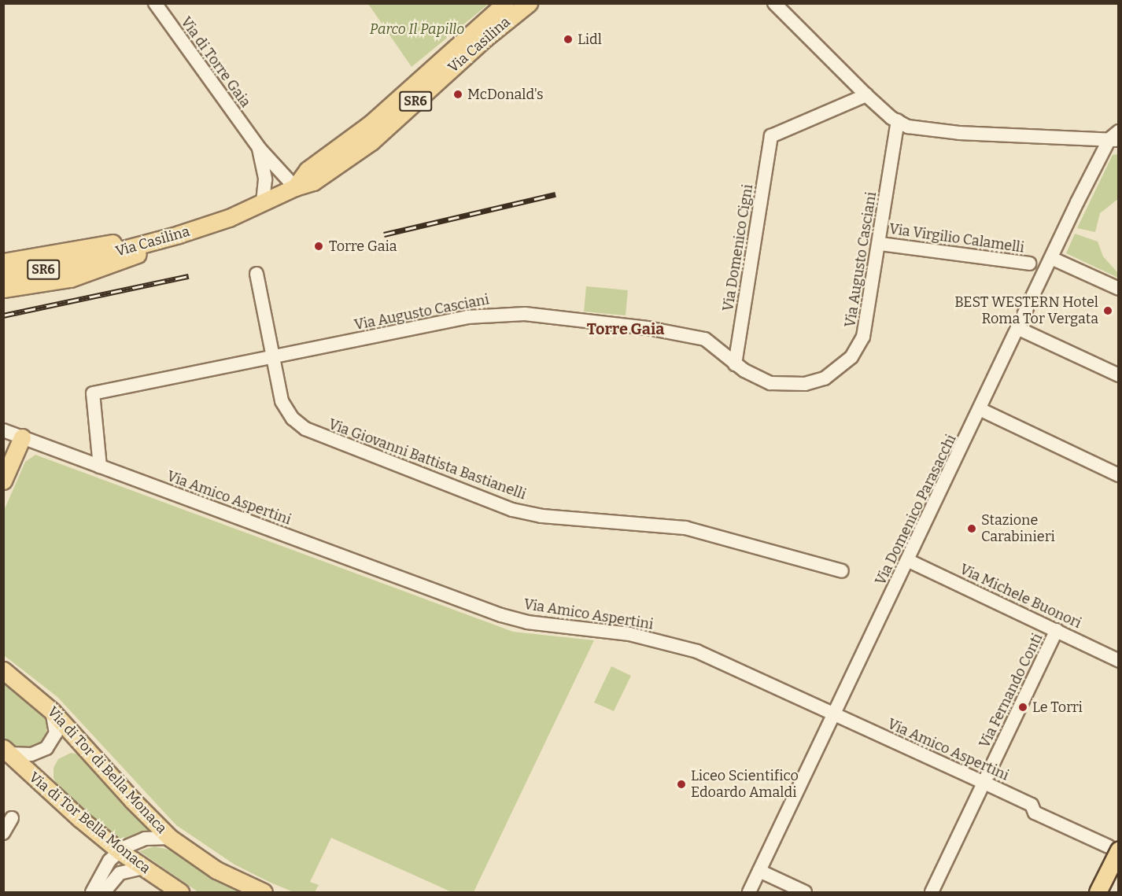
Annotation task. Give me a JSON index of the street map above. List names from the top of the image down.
{
  "streets": {
    "main road": [
      "Via Casilina",
      "SR6",
      "Via di Tor di Bella Monaca",
      "Via di Tor Bella Monaca"
    ],
    "street": [
      "Via di Torre Gaia",
      "Via Virgilio Calamelli",
      "Via Domenico Cigni",
      "Via Augusto Casciani",
      "Via Giovanni Battista Bastianelli",
      "Via Amico Aspertini",
      "Via Domenico Parasacchi",
      "Via Michele Buonori",
      "Via Fernando Conti"
    ]
  },
  "crossings": [
    ["Via Casilina", "Via di Torre Gaia"],
    ["Via Virgilio Calamelli", "Via Augusto Casciani"],
    ["Via Domenico Cigni", "Via Augusto Casciani"],
    ["Via Augusto Casciani", "Via Giovanni Battista Bastianelli"],
    ["Via Augusto Casciani", "Via Amico Aspertini"],
    ["Via Amico Aspertini", "Via Domenico Parasacchi"],
    ["Via Amico Aspertini", "Via Fernando Conti"],
    ["Via Domenico Parasacchi", "Via Michele Buonori"],
    ["Via Michele Buonori", "Via Fernando Conti"]
  ],
  "districts": ["Torre Gaia"],
  "parks": ["Parco Il Papillo"],
  "places": [
    "Lidl",
    "McDonald's",
    "Torre Gaia",
    "BEST WESTERN Hotel Roma Tor Vergata",
    "Stazione Carabinieri",
    "Le Torri",
    "Liceo Scientifico Edoardo Amaldi"
  ]
}
